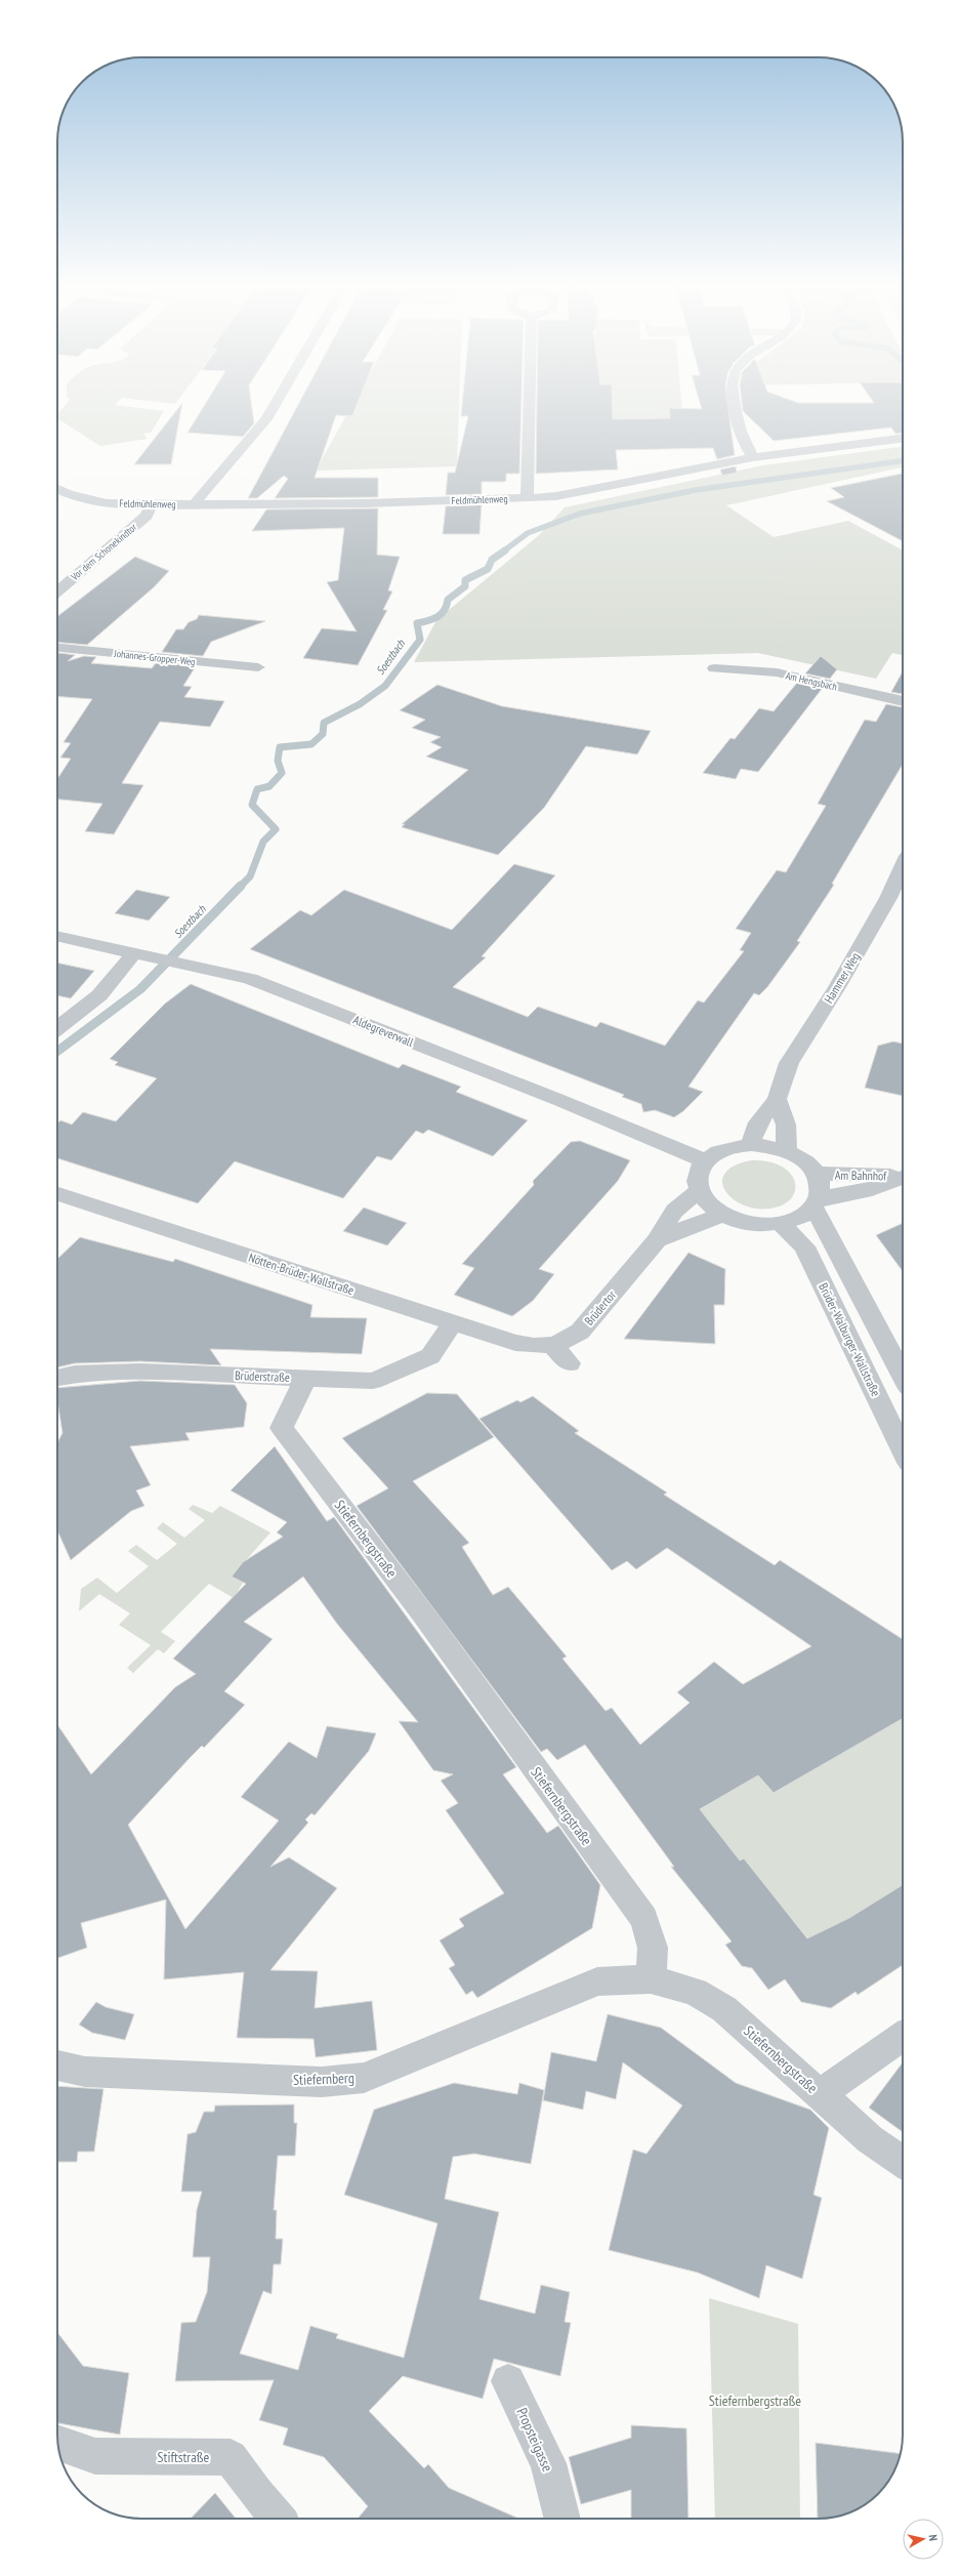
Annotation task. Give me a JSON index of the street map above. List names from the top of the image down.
{
  "streets": {
    "street": [
      "Feldmühlenweg",
      "Vor dem Schonekindtor",
      "Johannes-Gropper-Weg",
      "Am Hengsbach",
      "Hammer Weg",
      "Aldegreverwall",
      "Am Bahnhof",
      "Nötten-Brüder-Wallstraße",
      "Brüdertor",
      "Brüder-Walburger-Wallstraße",
      "Brüderstraße",
      "Stiefernbergstraße",
      "Stiefernberg",
      "Propsteigasse",
      "Stiftstraße"
    ]
  },
  "crossings": [
    ["Feldmühlenweg", "Vor dem Schonekindtor"],
    ["Hammer Weg", "Aldegreverwall"],
    ["Hammer Weg", "Am Bahnhof"],
    ["Hammer Weg", "Brüdertor"],
    ["Hammer Weg", "Brüder-Walburger-Wallstraße"],
    ["Aldegreverwall", "Am Bahnhof"],
    ["Aldegreverwall", "Brüdertor"],
    ["Aldegreverwall", "Brüder-Walburger-Wallstraße"],
    ["Am Bahnhof", "Brüdertor"],
    ["Am Bahnhof", "Brüder-Walburger-Wallstraße"],
    ["Nötten-Brüder-Wallstraße", "Brüdertor"],
    ["Nötten-Brüder-Wallstraße", "Brüderstraße"],
    ["Brüdertor", "Brüder-Walburger-Wallstraße"],
    ["Brüderstraße", "Stiefernbergstraße"],
    ["Stiefernbergstraße", "Stiefernberg"]
  ],
  "water": ["Soestbach"],
  "parks": ["Stiefernbergstraße"],
  "north": "right"
}
